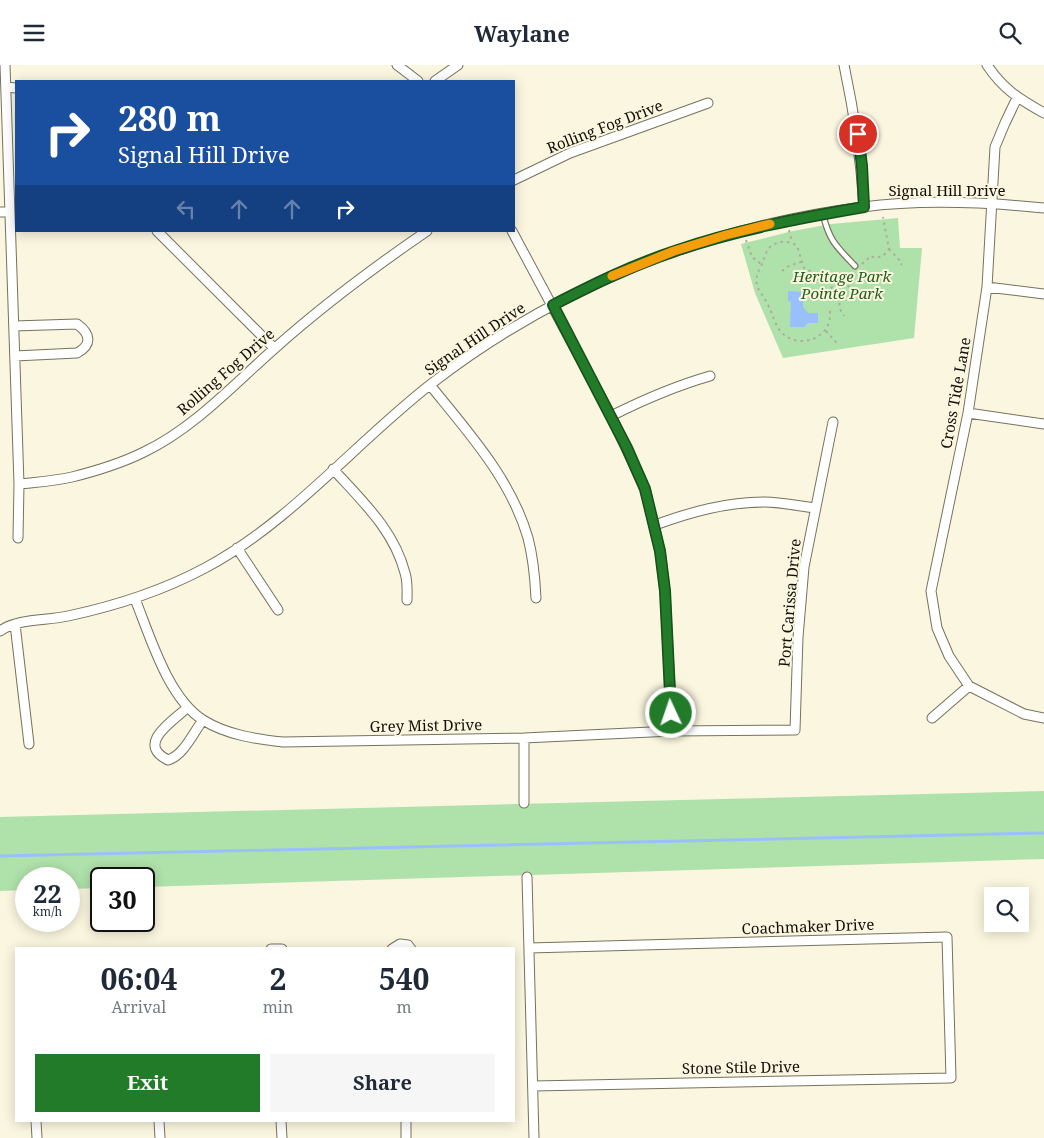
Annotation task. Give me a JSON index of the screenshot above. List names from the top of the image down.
{
  "streets": {
    "street": [
      "Rolling Fog Drive",
      "Signal Hill Drive",
      "Cross Tide Lane",
      "Port Carissa Drive",
      "Grey Mist Drive",
      "Coachmaker Drive",
      "Stone Stile Drive"
    ]
  },
  "crossings": [
    ["Signal Hill Drive", "Cross Tide Lane"],
    ["Signal Hill Drive", "Grey Mist Drive"],
    ["Port Carissa Drive", "Grey Mist Drive"],
    ["Coachmaker Drive", "Stone Stile Drive"]
  ],
  "parks": ["Heritage Park Pointe Park"],
  "page": {
    "header": "Waylane",
    "turn": ["280 m", "Signal Hill Drive"],
    "speed": "22 km/h",
    "limit": "30",
    "eta": [
      "06:04",
      "Arrival",
      "2",
      "min",
      "540",
      "m"
    ],
    "buttons": ["Exit", "Share"]
  }
}
